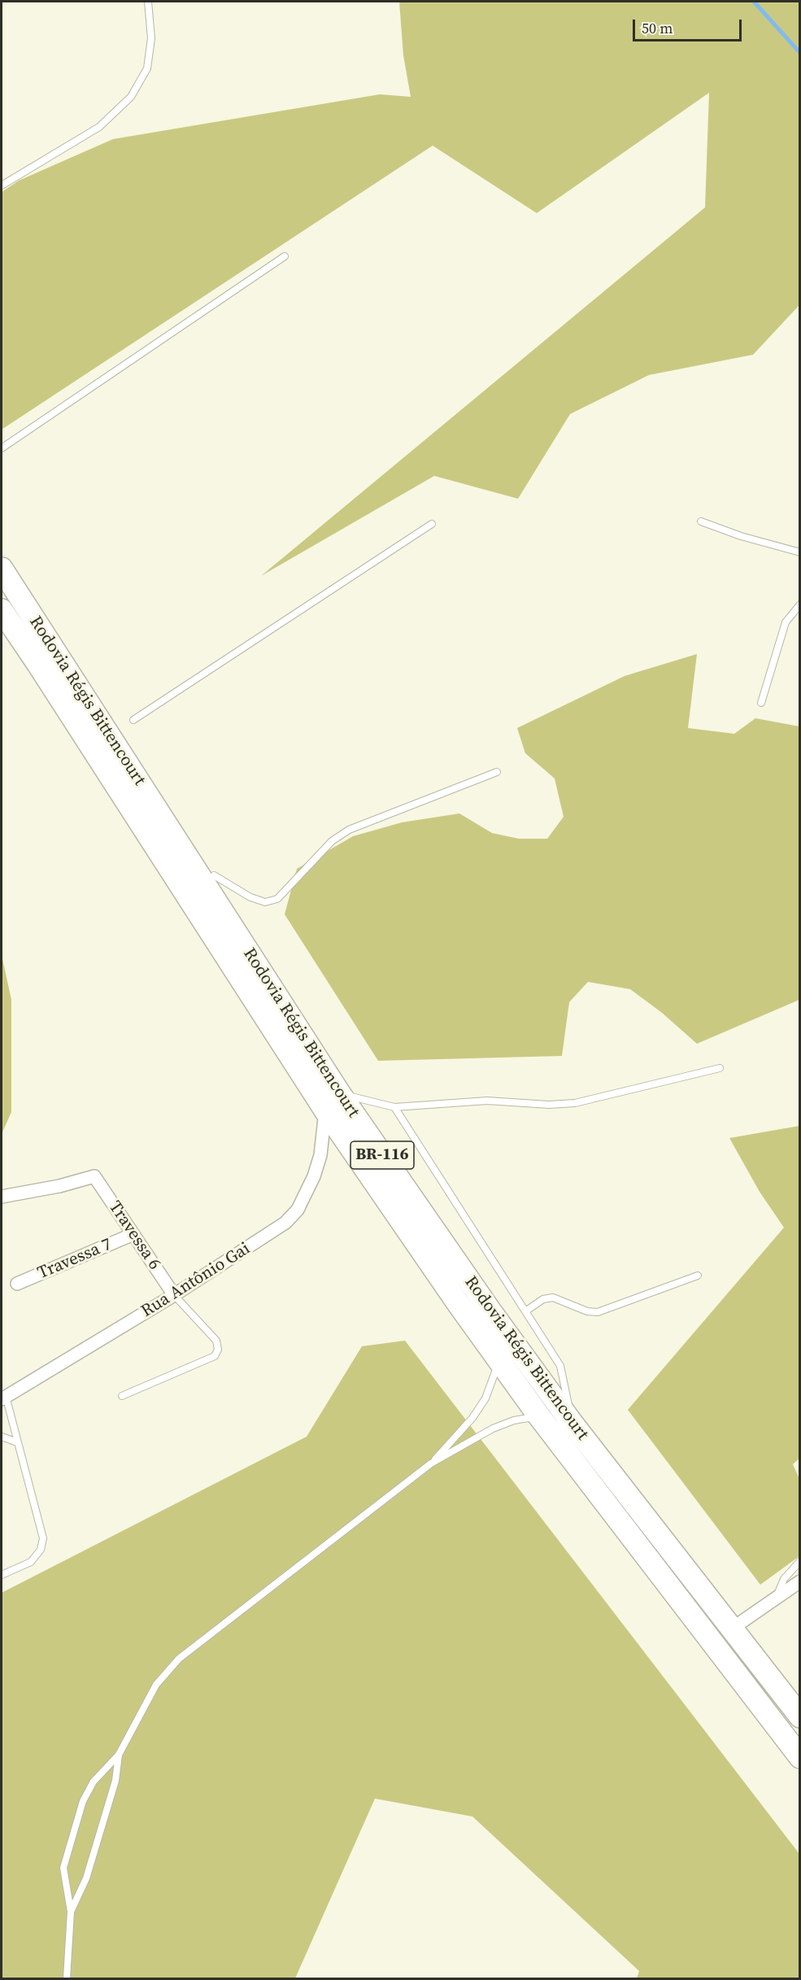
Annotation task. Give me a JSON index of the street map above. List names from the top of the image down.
{
  "streets": {
    "highway": ["Rodovia Régis Bittencourt", "BR-116"],
    "street": ["Travessa 6", "Travessa 7", "Rua Antônio Gai"]
  },
  "crossings": [
    ["Rodovia Régis Bittencourt", "Rua Antônio Gai"],
    ["Travessa 6", "Travessa 7"],
    ["Travessa 6", "Rua Antônio Gai"]
  ],
  "scale_bar": "50 m"
}
